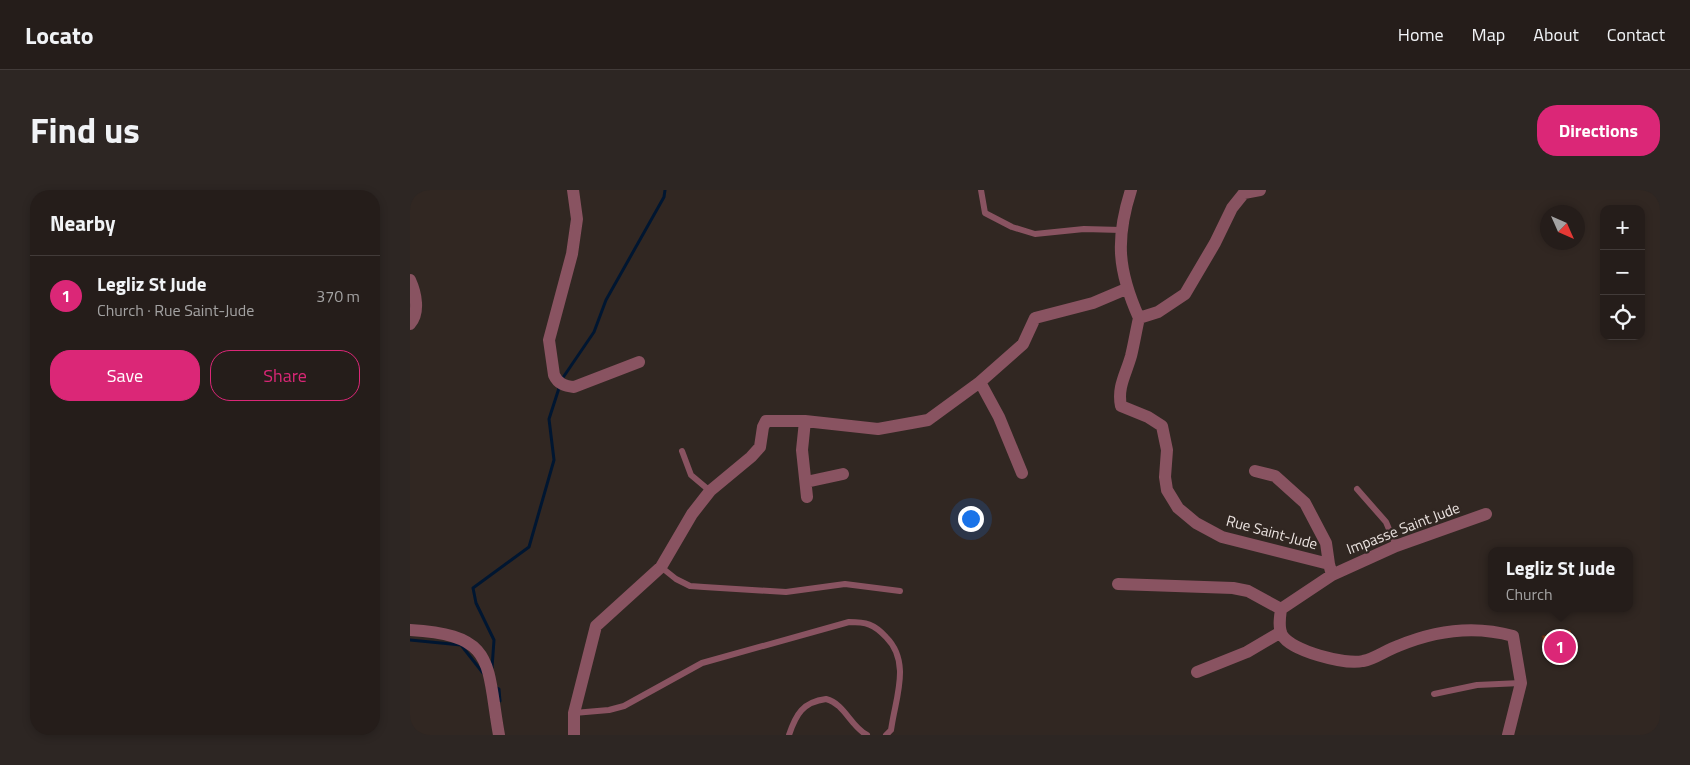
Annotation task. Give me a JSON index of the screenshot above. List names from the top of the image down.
{
  "streets": {
    "street": ["Impasse Saint Jude", "Rue Saint-Jude"]
  },
  "crossings": [
    ["Impasse Saint Jude", "Rue Saint-Jude"]
  ],
  "north": "bottom right",
  "page": {
    "header": "Locato",
    "nav": [
      "Home",
      "Map",
      "About",
      "Contact"
    ],
    "title": "Find us",
    "buttons": [
      "Directions",
      ["Save", "Share"]
    ],
    "heading": "Nearby",
    "map_buttons": ["+", "−"],
    "list": [
      {
        "mark": "1",
        "name": "Legliz St Jude",
        "note": "Church · Rue Saint-Jude",
        "value": "370 m"
      }
    ],
    "popup": ["Legliz St Jude", "Church"],
    "pins": "1"
  }
}
